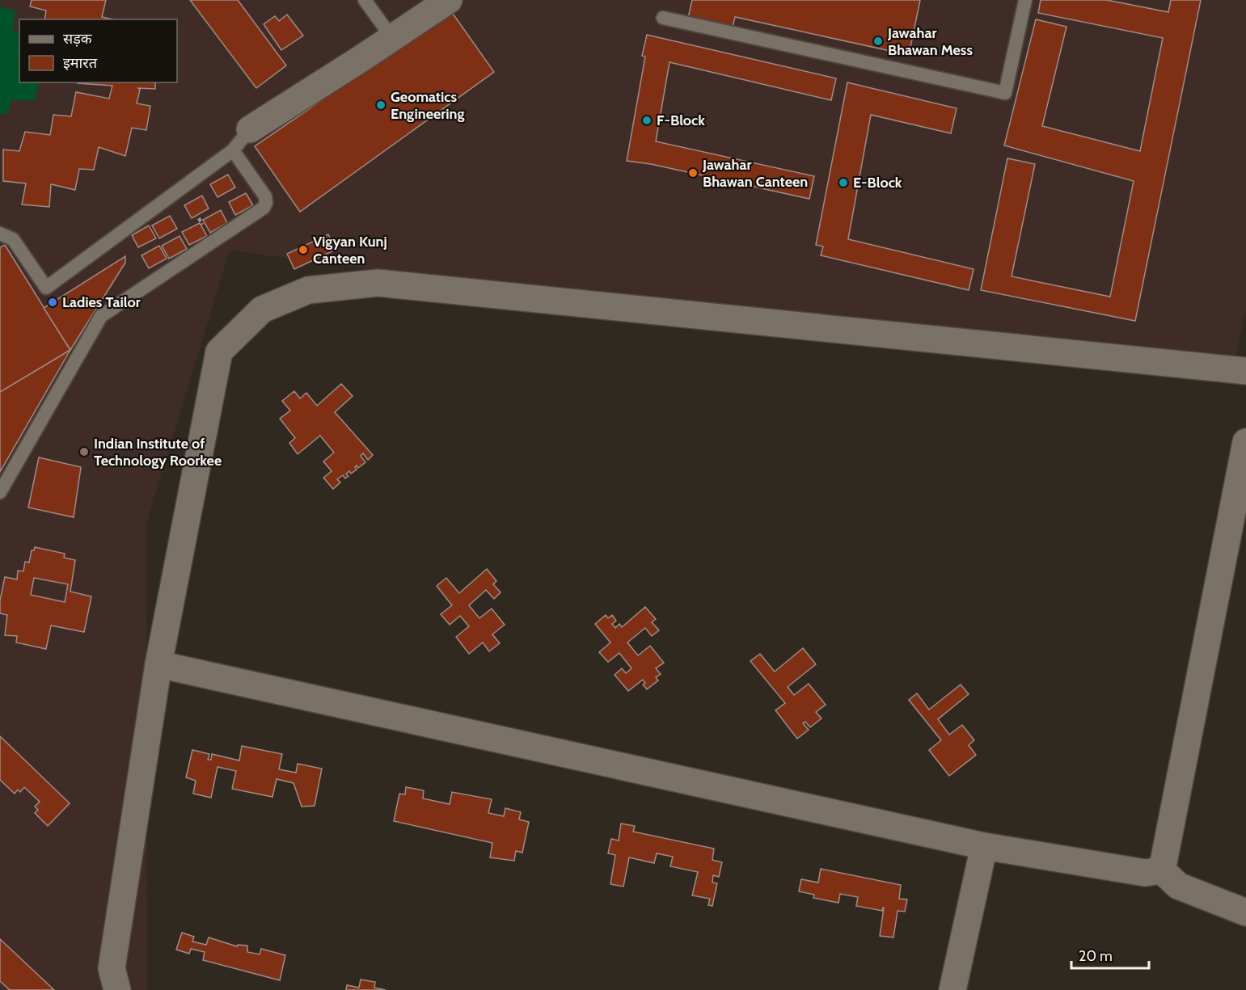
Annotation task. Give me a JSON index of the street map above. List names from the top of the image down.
{
  "places": [
    "Jawahar Bhawan Mess",
    "Geomatics Engineering",
    "F-Block",
    "Jawahar Bhawan Canteen",
    "E-Block",
    "Vigyan Kunj Canteen",
    "Ladies Tailor",
    "Indian Institute of Technology Roorkee"
  ],
  "legend": ["सड़क", "इमारत"],
  "scale_bar": "20 m"
}
